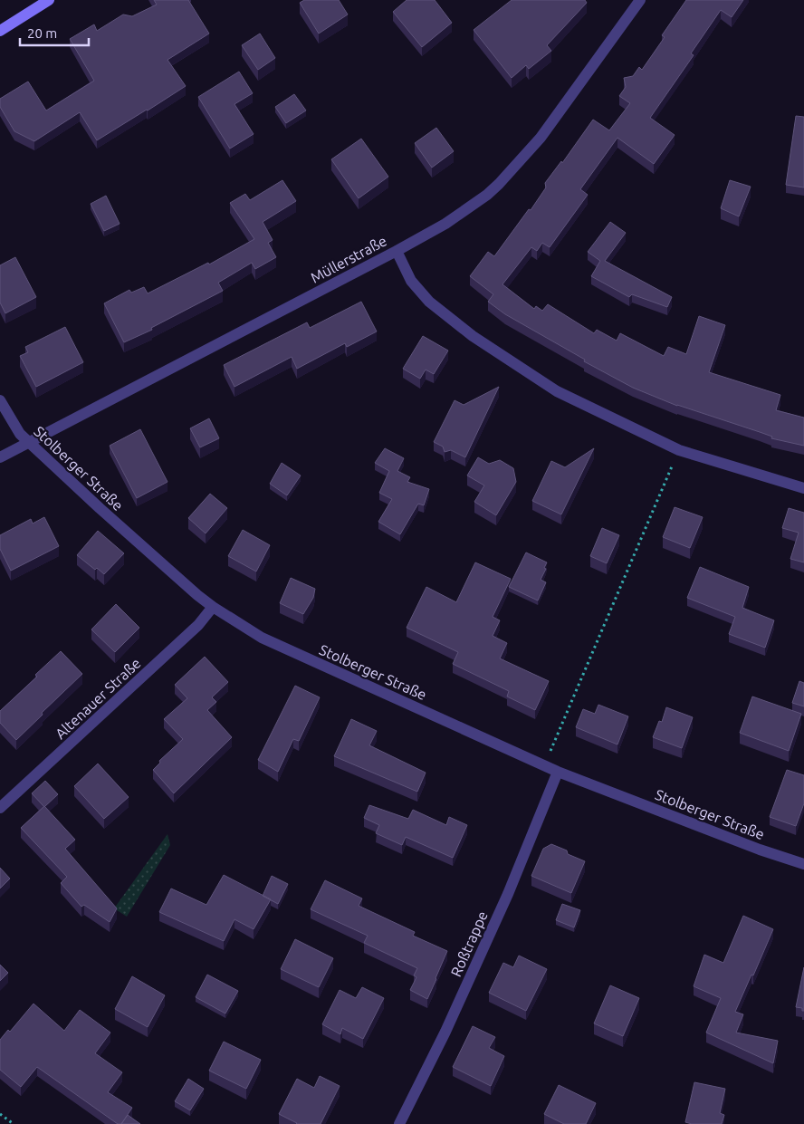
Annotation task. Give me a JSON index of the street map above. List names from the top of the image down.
{
  "streets": {
    "street": [
      "Müllerstraße",
      "Stolberger Straße",
      "Altenauer Straße",
      "Roßtrappe"
    ]
  },
  "crossings": [
    ["Müllerstraße", "Stolberger Straße"],
    ["Stolberger Straße", "Altenauer Straße"],
    ["Stolberger Straße", "Roßtrappe"]
  ],
  "scale_bar": "20 m"
}
